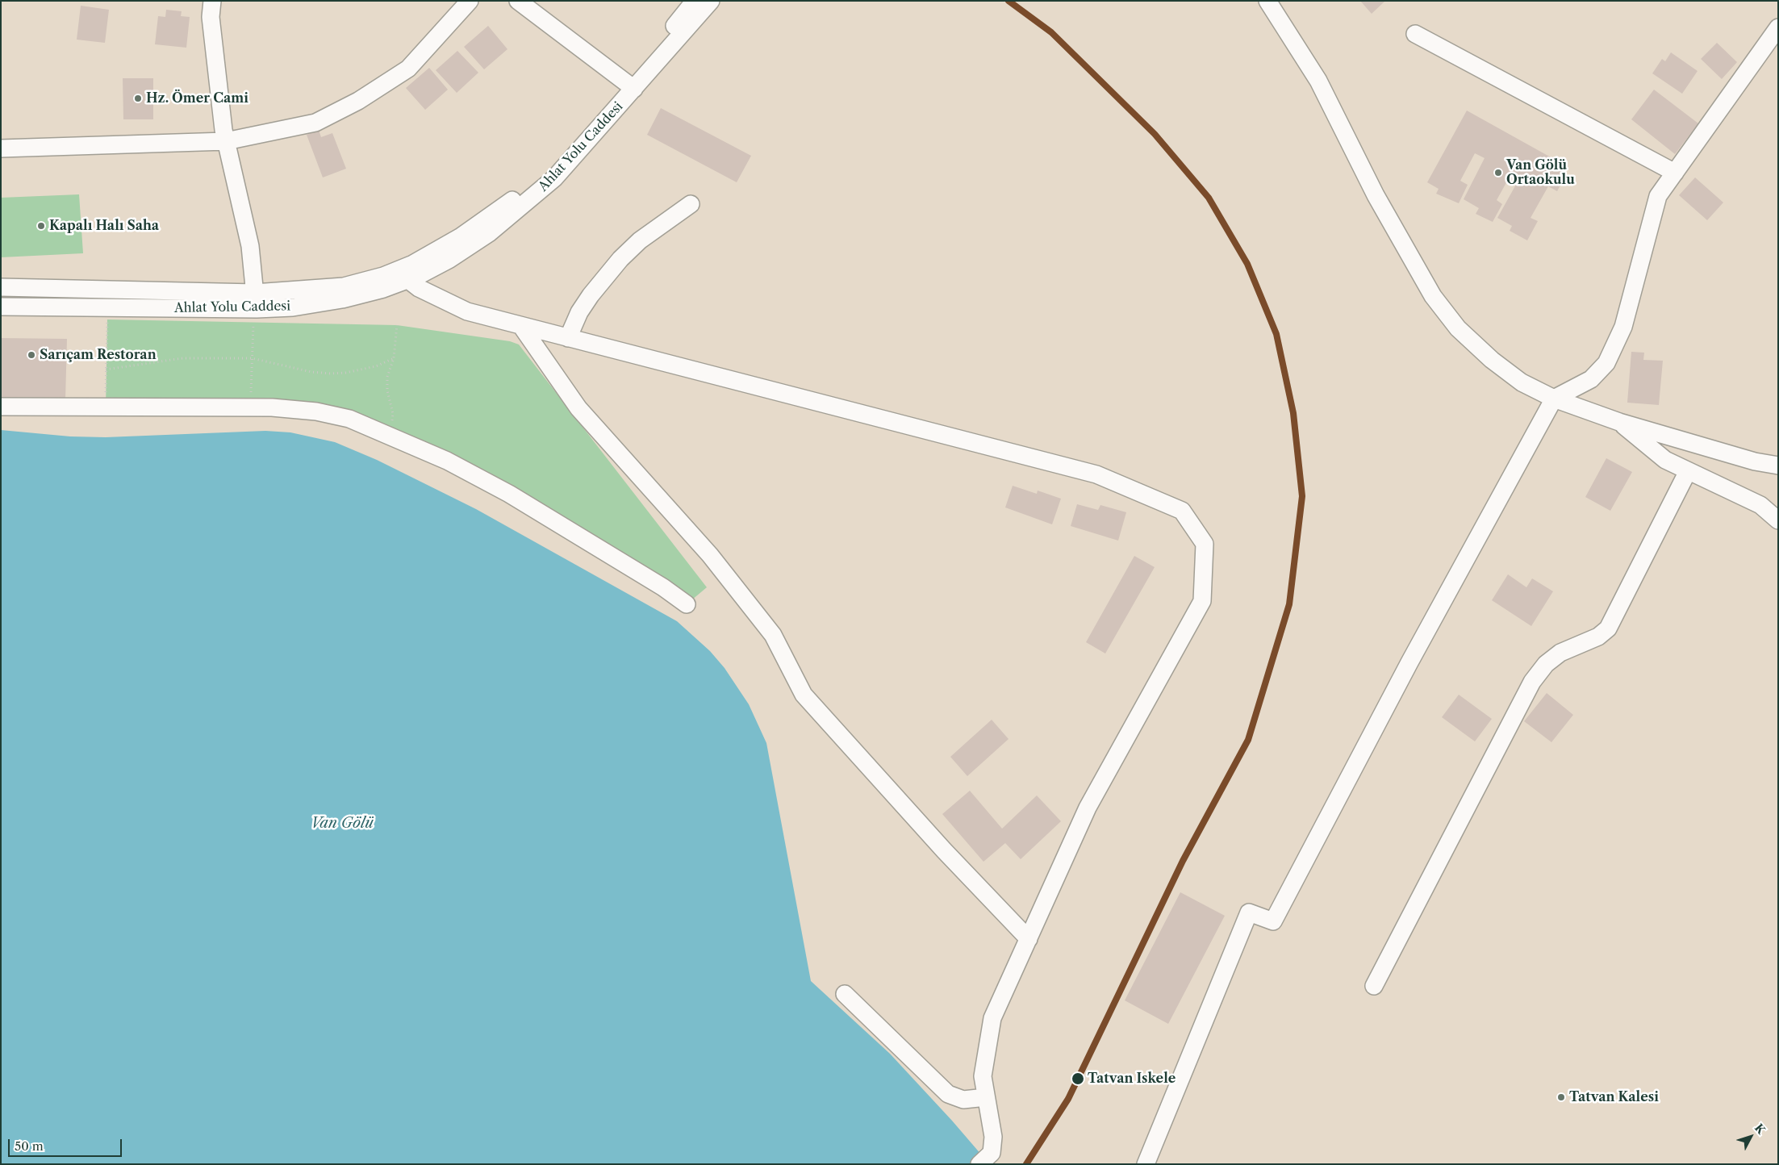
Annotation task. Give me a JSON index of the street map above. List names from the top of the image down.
{
  "streets": {
    "street": ["Ahlat Yolu Caddesi"]
  },
  "water": ["Van Gölü"],
  "places": [
    "Hz. Ömer Cami",
    "Van Gölü Ortaokulu",
    "Kapalı Halı Saha",
    "Sarıçam Restoran",
    "Tatvan Iskele",
    "Tatvan Kalesi"
  ],
  "scale_bar": "50 m",
  "north": "top right"
}
